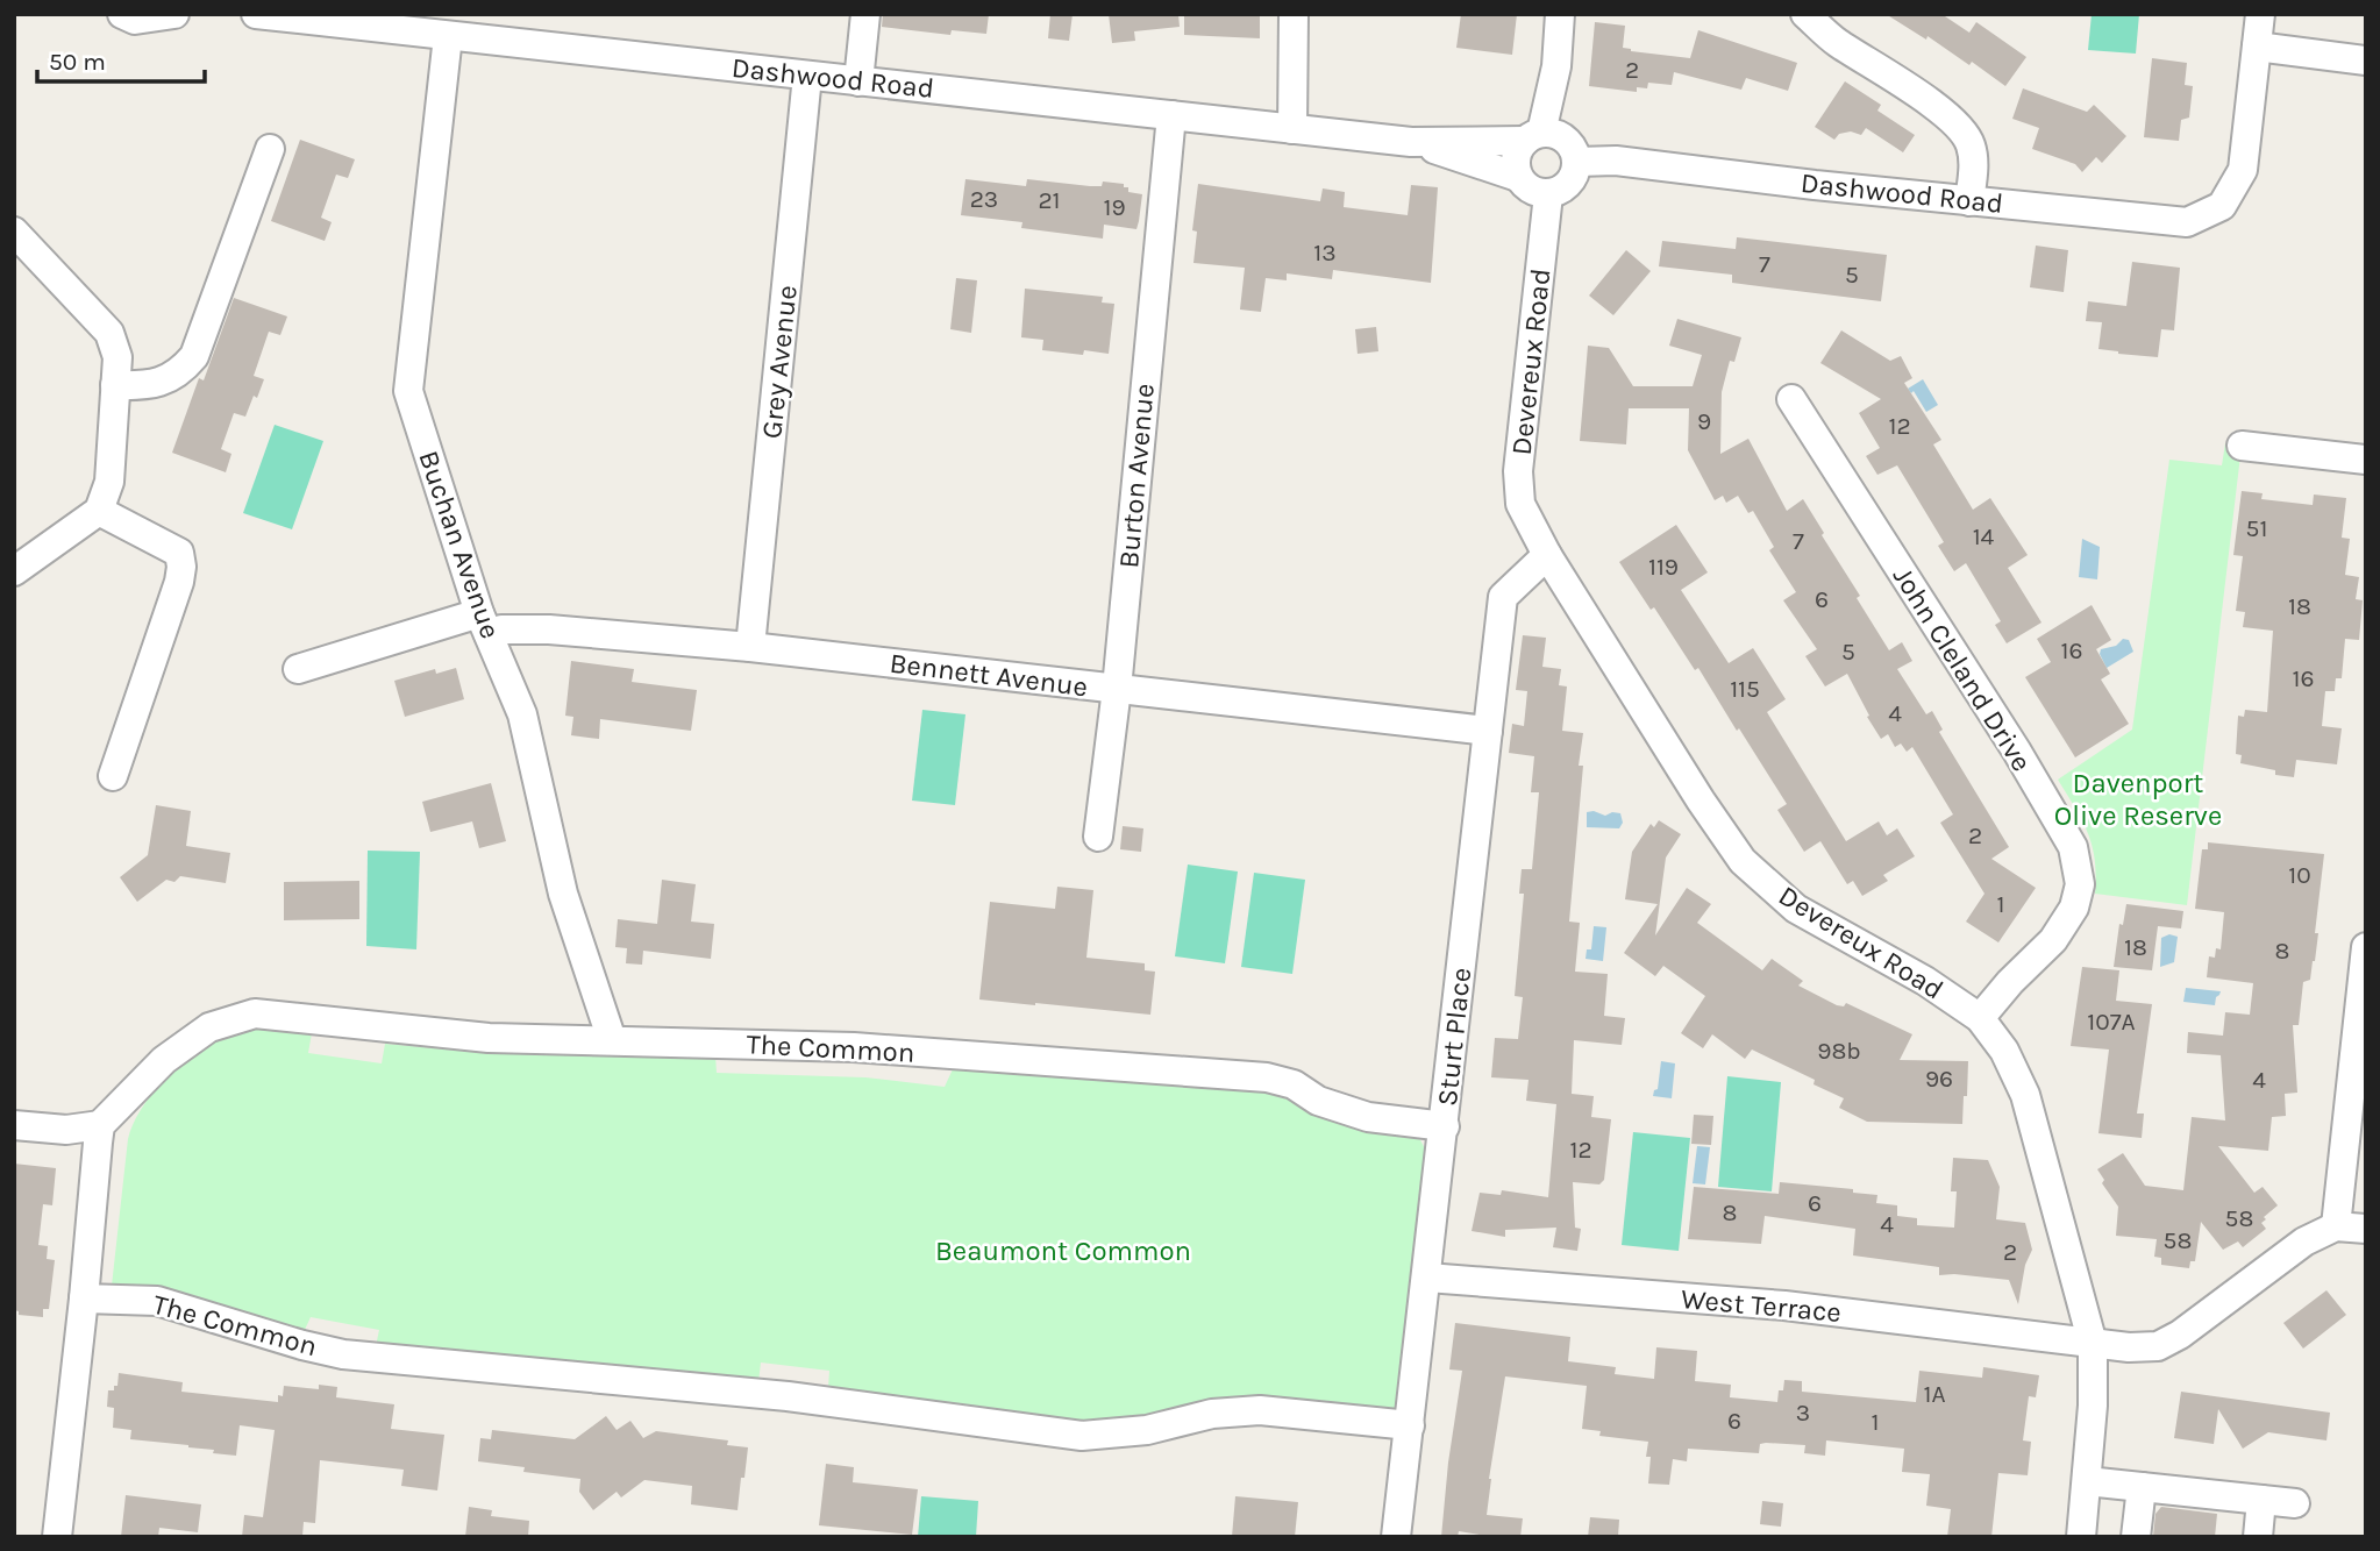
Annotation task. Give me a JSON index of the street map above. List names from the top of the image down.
{
  "streets": {
    "street": [
      "Dashwood Road",
      "Grey Avenue",
      "Devereux Road",
      "Burton Avenue",
      "Buchan Avenue",
      "John Cleland Drive",
      "Bennett Avenue",
      "Sturt Place",
      "The Common",
      "West Terrace"
    ]
  },
  "crossings": [
    ["Dashwood Road", "Grey Avenue"],
    ["Dashwood Road", "Devereux Road"],
    ["Dashwood Road", "Burton Avenue"],
    ["Dashwood Road", "Buchan Avenue"],
    ["Grey Avenue", "Bennett Avenue"],
    ["Devereux Road", "John Cleland Drive"],
    ["Devereux Road", "Sturt Place"],
    ["Devereux Road", "West Terrace"],
    ["Burton Avenue", "Bennett Avenue"],
    ["Buchan Avenue", "Bennett Avenue"],
    ["Buchan Avenue", "The Common"],
    ["Bennett Avenue", "Sturt Place"],
    ["Sturt Place", "The Common"],
    ["Sturt Place", "West Terrace"]
  ],
  "parks": ["Davenport Olive Reserve", "Beaumont Common"],
  "house_numbers": [
    "2",
    "23",
    "21",
    "19",
    "13",
    "7",
    "5",
    "9",
    "12",
    "51",
    "14",
    "7",
    "119",
    "6",
    "18",
    "16",
    "5",
    "16",
    "115",
    "4",
    "2",
    "10",
    "1",
    "18",
    "8",
    "107A",
    "98b",
    "96",
    "4",
    "12",
    "6",
    "8",
    "58",
    "4",
    "58",
    "2",
    "1A",
    "3",
    "6",
    "1"
  ],
  "scale_bar": "50 m"
}
